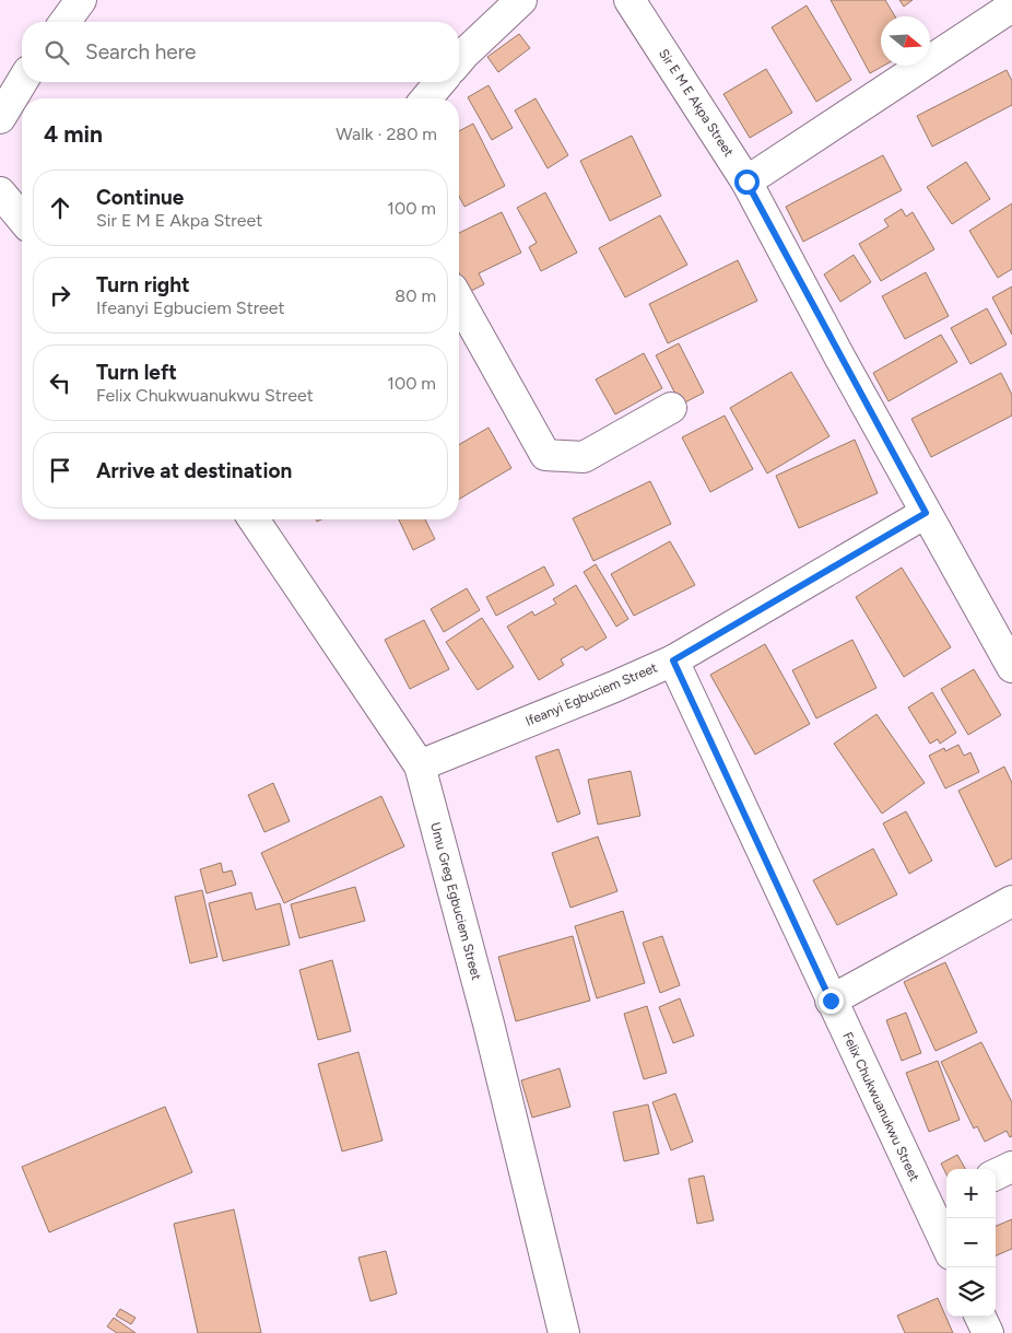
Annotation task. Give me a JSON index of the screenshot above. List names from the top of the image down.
{
  "streets": {
    "street": [
      "Sir E M E Akpa Street",
      "Ifeanyi Egbuciem Street",
      "Umu Greg Egbuciem Street",
      "Felix Chukwuanukwu Street"
    ]
  },
  "crossings": [
    ["Sir E M E Akpa Street", "Ifeanyi Egbuciem Street"],
    ["Ifeanyi Egbuciem Street", "Umu Greg Egbuciem Street"],
    ["Ifeanyi Egbuciem Street", "Felix Chukwuanukwu Street"]
  ],
  "north": "right",
  "page": {
    "search": "Search here",
    "heading": ["4 min", "Walk · 280 m"],
    "list": [
      ["Continue", "Sir E M E Akpa Street", "100 m"],
      ["Turn right", "Ifeanyi Egbuciem Street", "80 m"],
      ["Turn left", "Felix Chukwuanukwu Street", "100 m"],
      "Arrive at destination"
    ],
    "map_buttons": ["+", "−"]
  }
}
